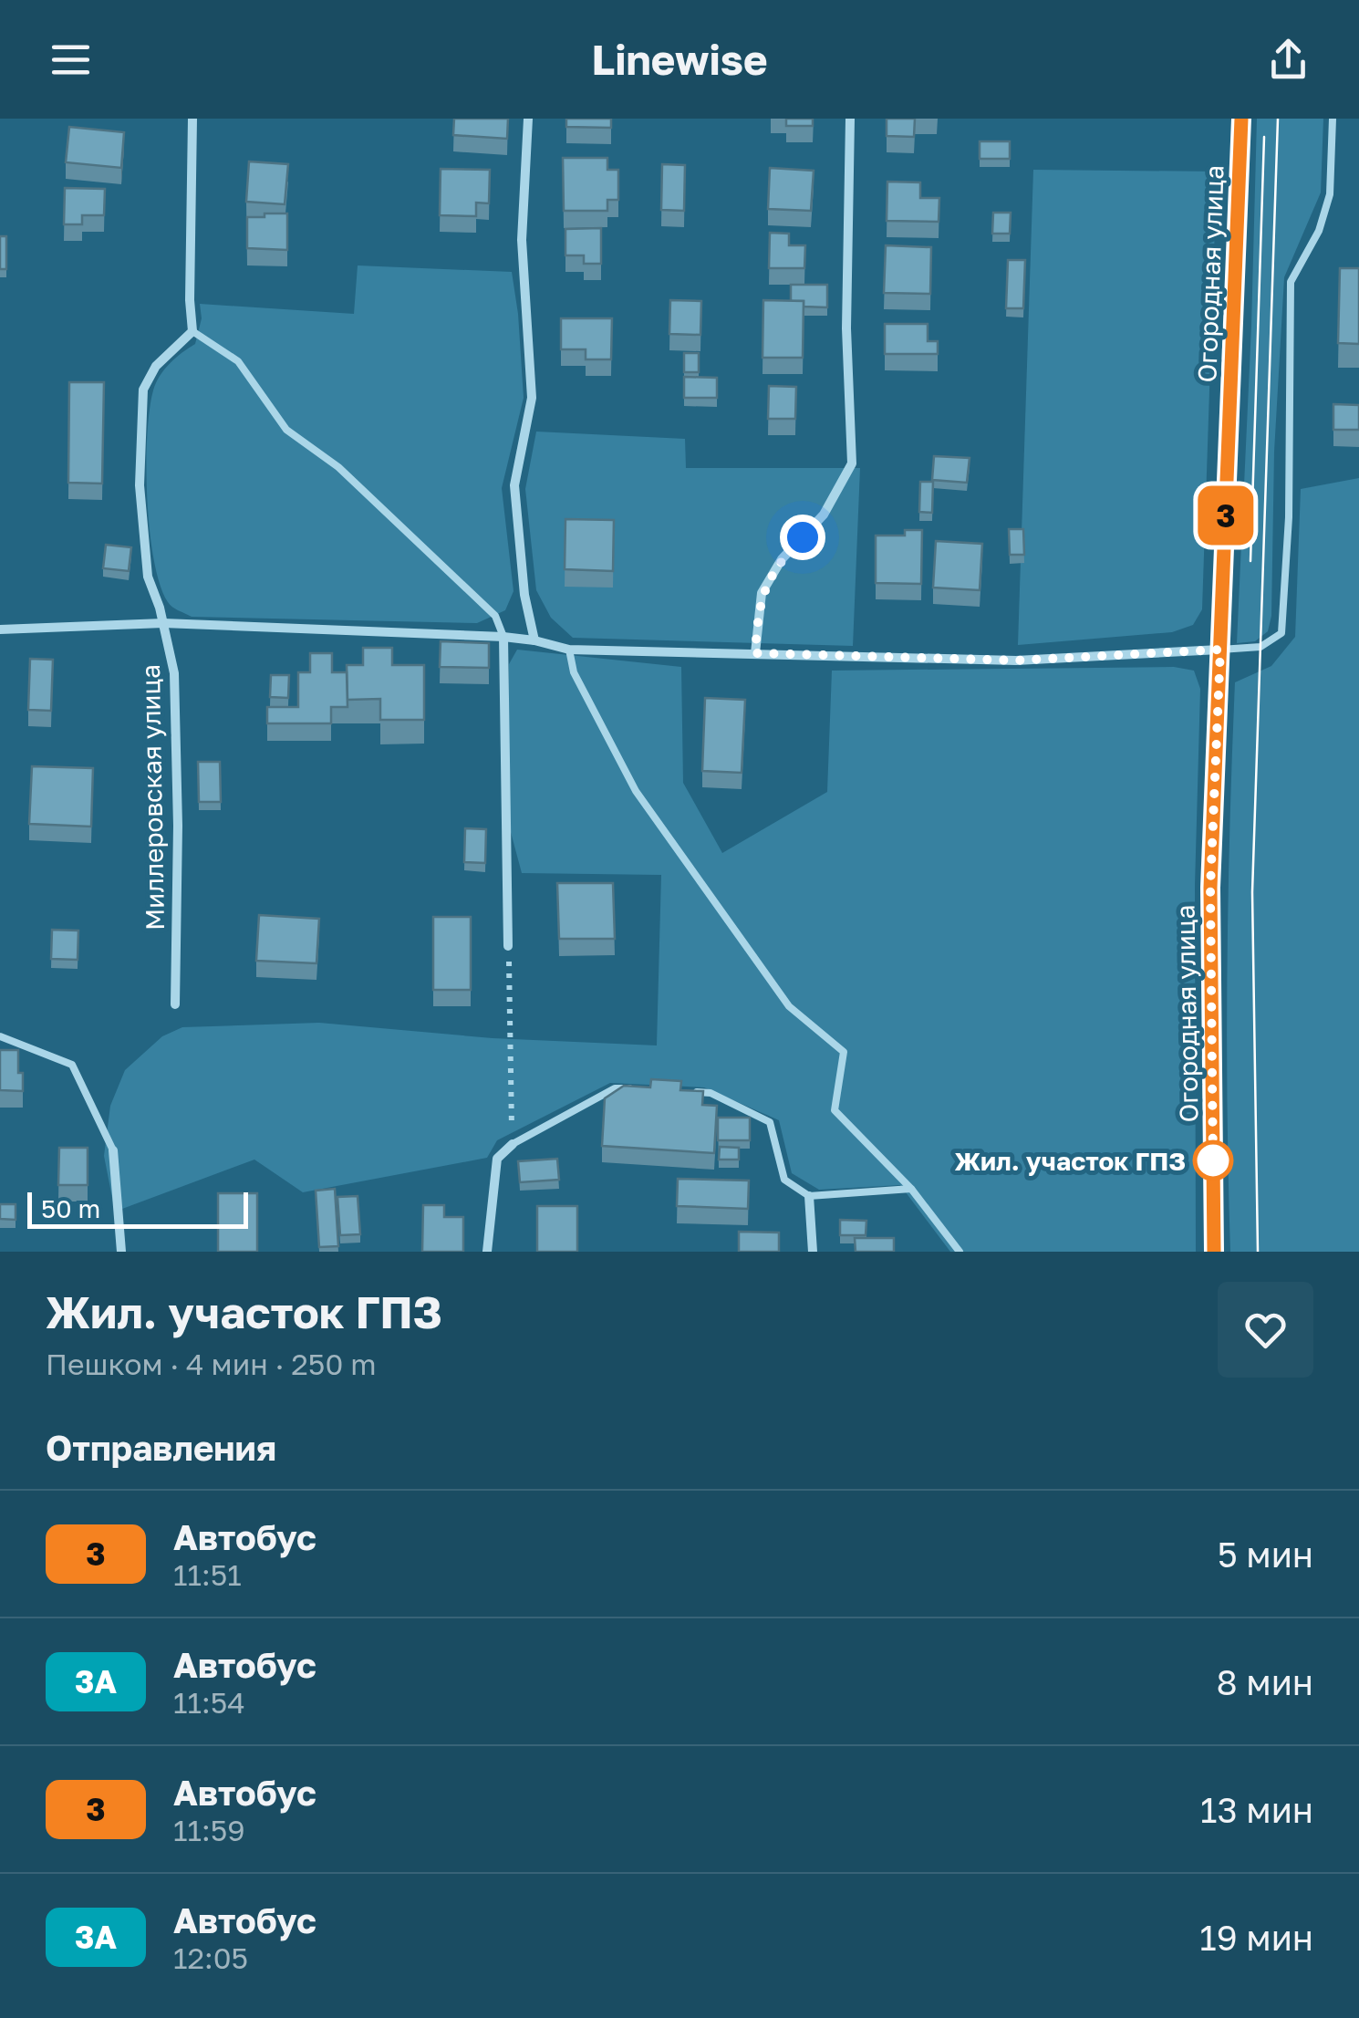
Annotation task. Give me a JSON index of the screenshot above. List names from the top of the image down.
{
  "streets": {
    "street": ["Огородная улица", "Миллеровская улица"]
  },
  "places": ["Жил. участок ГПЗ"],
  "lines": ["bus line 3"],
  "scale_bar": "50 m",
  "page": {
    "header": "Linewise",
    "on_map": "3",
    "scale": "50 m",
    "heading": [
      ["Жил. участок ГПЗ", "Пешком · 4 мин · 250 m"],
      "Отправления"
    ],
    "list": [
      {
        "mark": "3",
        "name": "Автобус",
        "note": "11:51",
        "value": "5 мин"
      },
      {
        "mark": "3А",
        "name": "Автобус",
        "note": "11:54",
        "value": "8 мин"
      },
      {
        "mark": "3",
        "name": "Автобус",
        "note": "11:59",
        "value": "13 мин"
      },
      {
        "mark": "3А",
        "name": "Автобус",
        "note": "12:05",
        "value": "19 мин"
      }
    ]
  }
}
